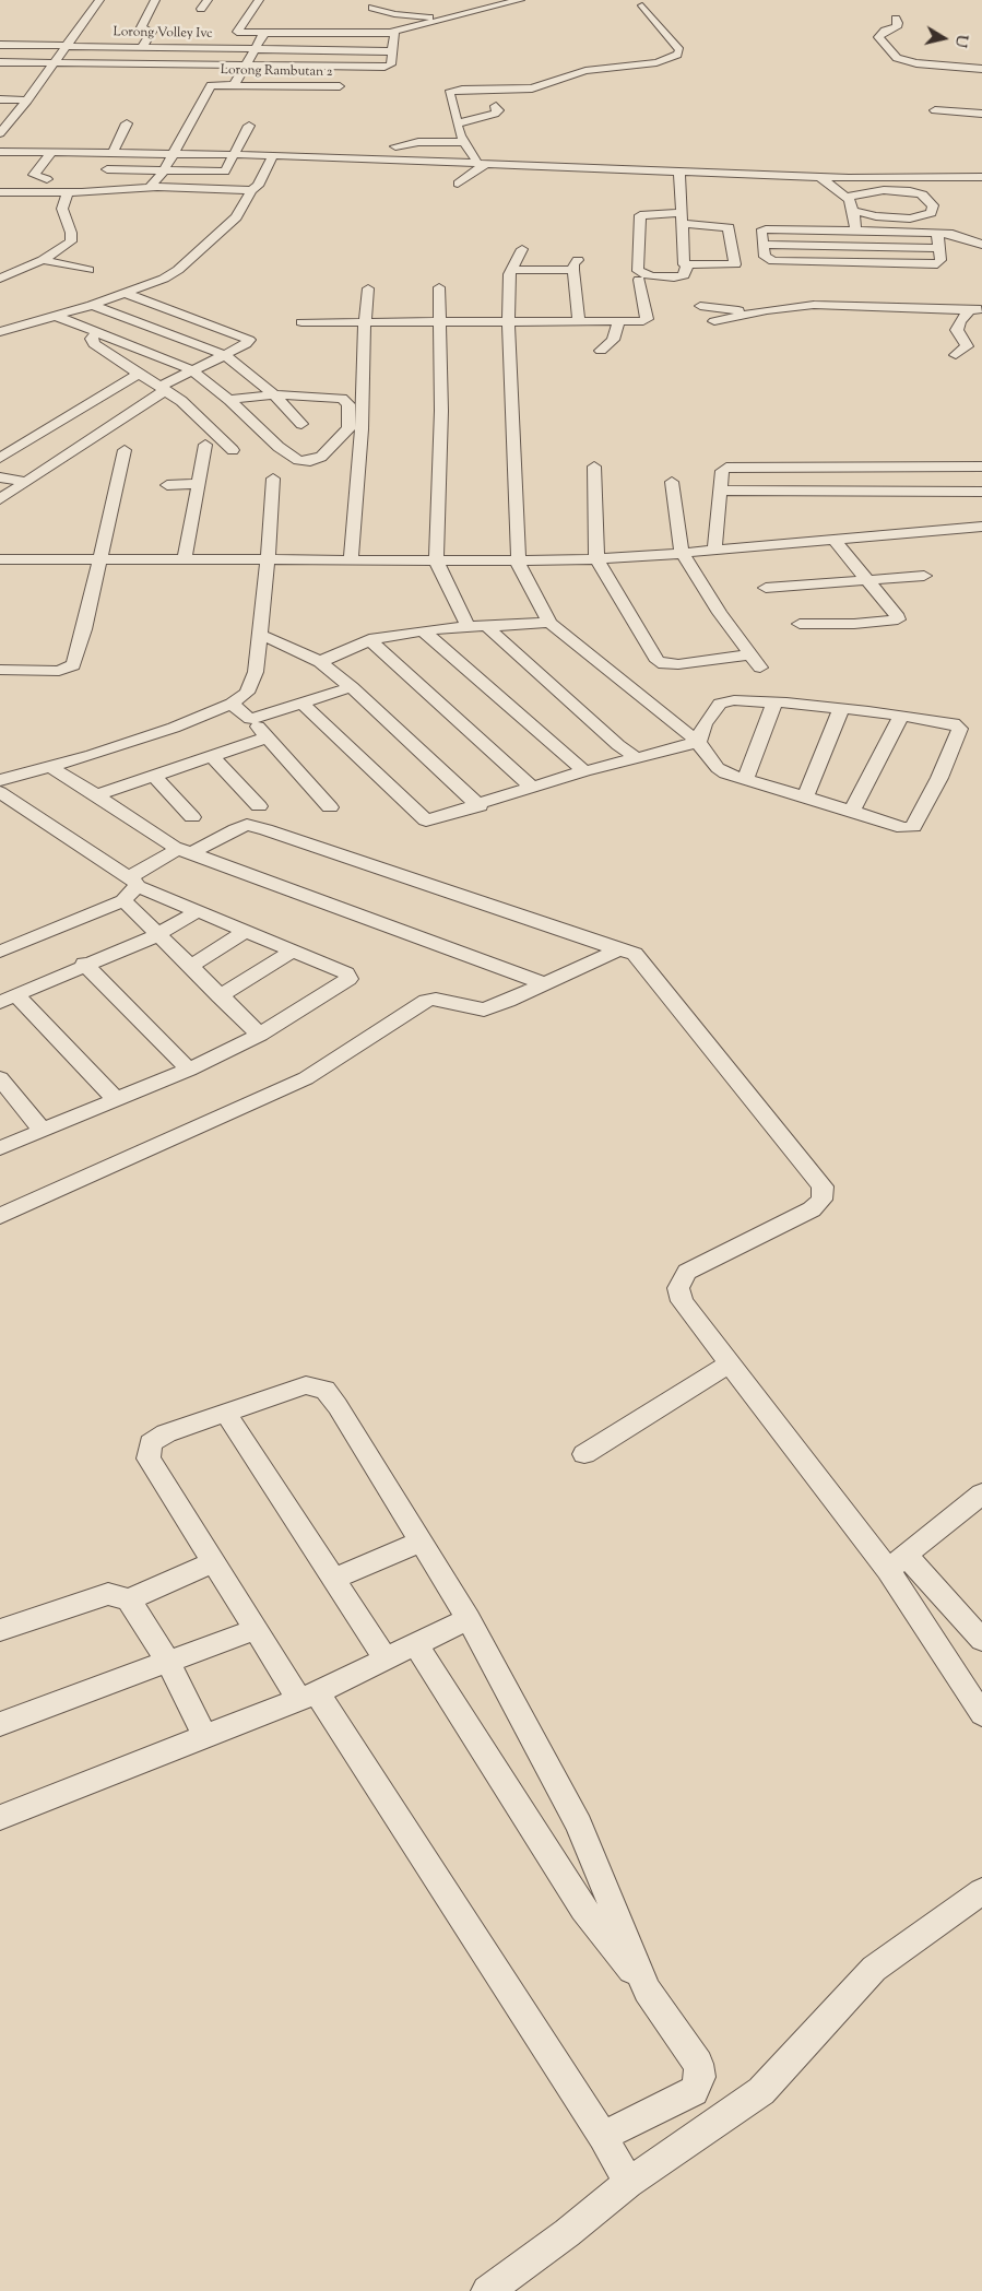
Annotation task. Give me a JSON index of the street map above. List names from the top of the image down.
{
  "streets": {
    "street": ["Lorong Volley Ivc", "Lorong Rambutan 2"]
  },
  "north": "right"
}
